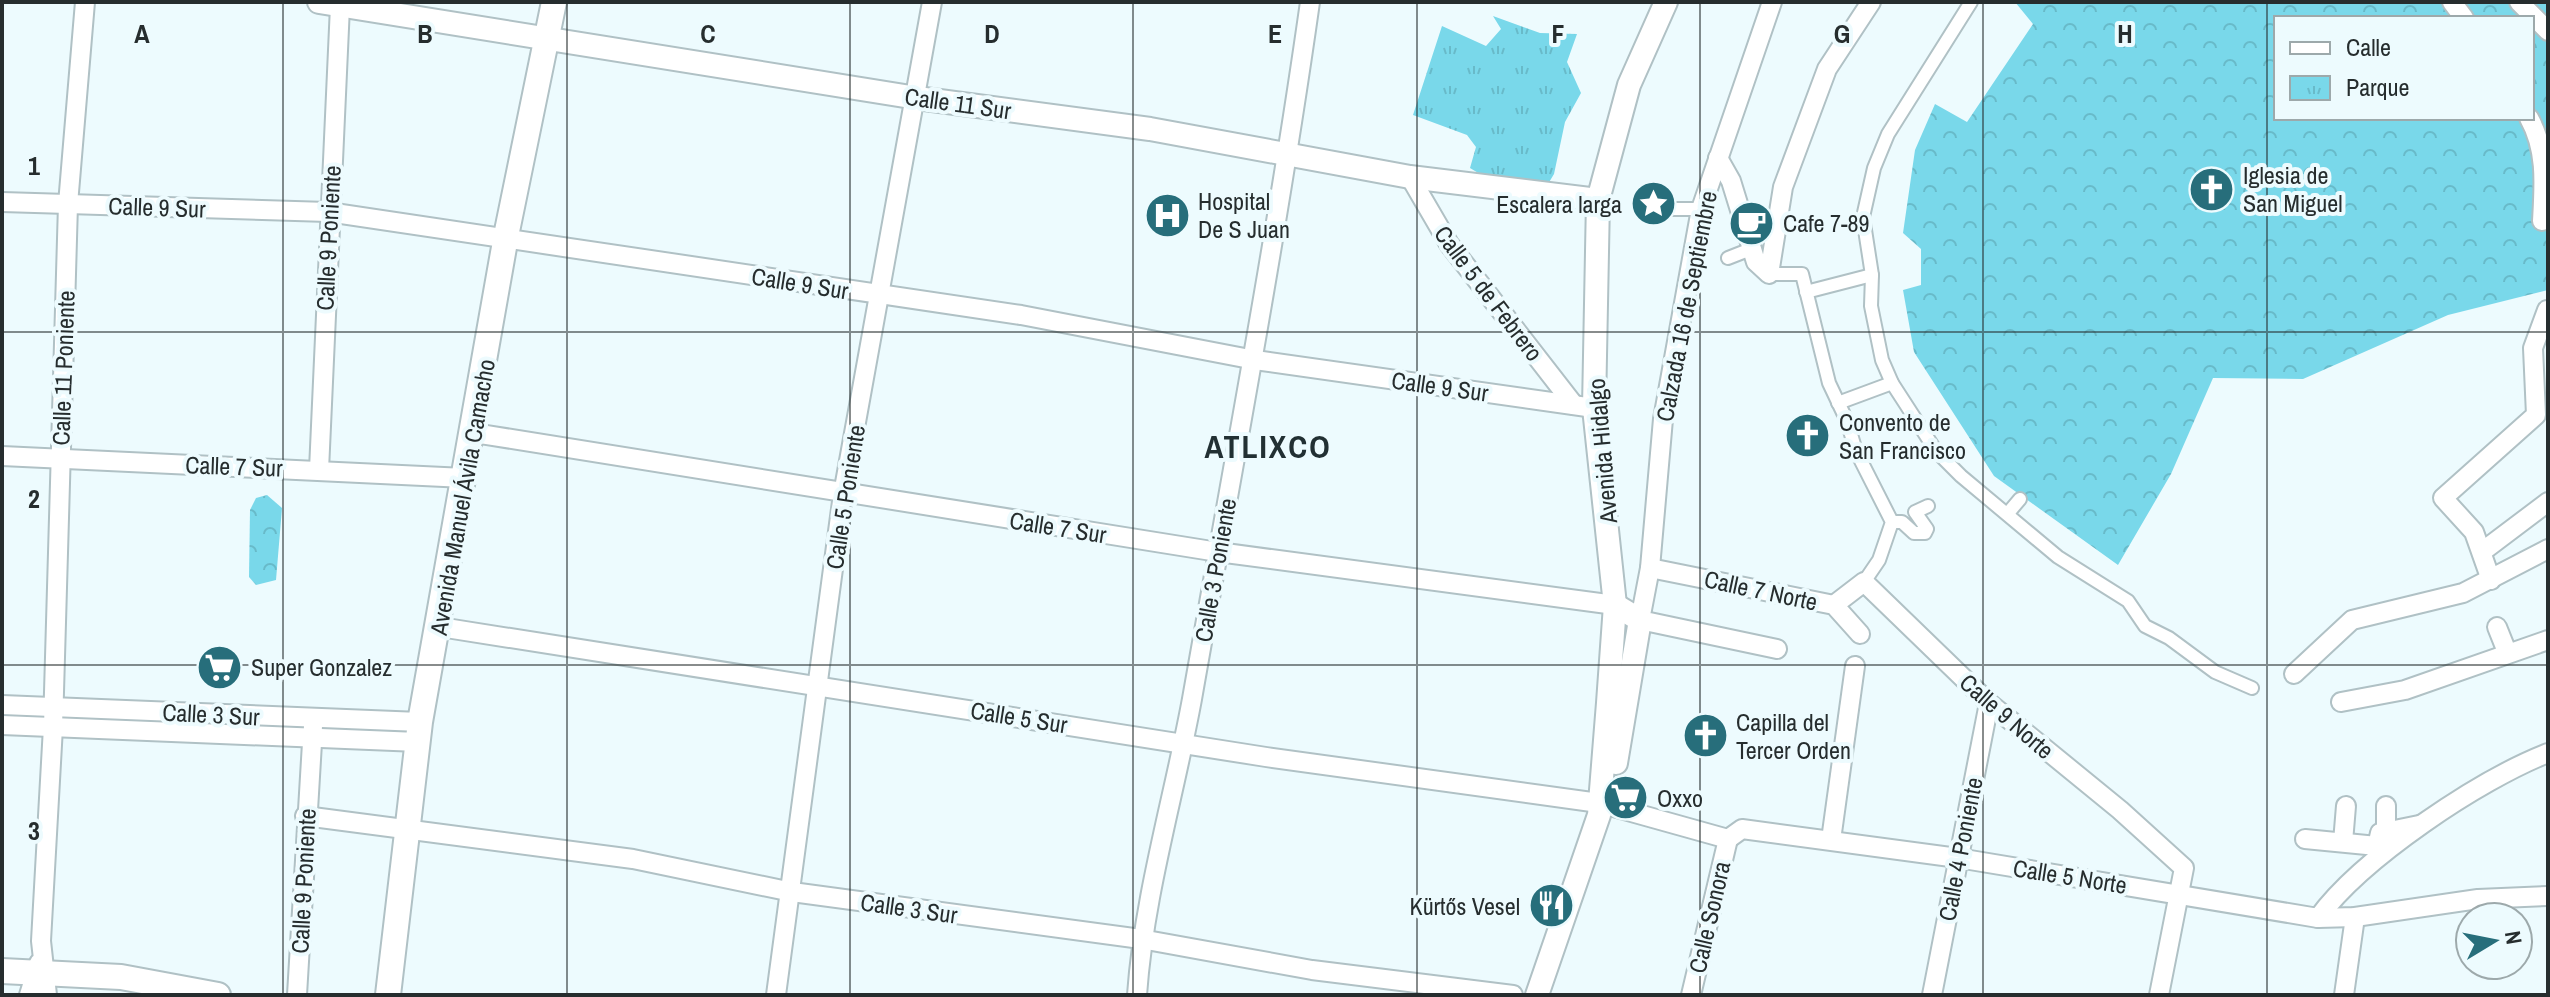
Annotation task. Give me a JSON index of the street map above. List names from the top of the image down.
{
  "streets": {
    "main road": ["Avenida Manuel Ávila Camacho"],
    "street": [
      "Calle 11 Sur",
      "Calle 9 Sur",
      "Calle 9 Poniente",
      "Calle 5 de Febrero",
      "Calzada 16 de Septiembre",
      "Calle 11 Poniente",
      "Avenida Hidalgo",
      "Calle 7 Sur",
      "Calle 5 Poniente",
      "Calle 3 Poniente",
      "Calle 7 Norte",
      "Calle 3 Sur",
      "Calle 9 Norte",
      "Calle 5 Sur",
      "Calle 4 Poniente",
      "Calle 5 Norte",
      "Calle Sonora"
    ]
  },
  "crossings": [
    ["Calle 11 Sur", "Calle 9 Poniente"],
    ["Calle 11 Sur", "Calle 5 de Febrero"],
    ["Calle 11 Sur", "Avenida Hidalgo"],
    ["Calle 11 Sur", "Avenida Manuel Ávila Camacho"],
    ["Calle 11 Sur", "Calle 5 Poniente"],
    ["Calle 11 Sur", "Calle 3 Poniente"],
    ["Calle 9 Sur", "Calle 9 Poniente"],
    ["Calle 9 Sur", "Calle 5 de Febrero"],
    ["Calle 9 Sur", "Calle 11 Poniente"],
    ["Calle 9 Sur", "Avenida Hidalgo"],
    ["Calle 9 Sur", "Avenida Manuel Ávila Camacho"],
    ["Calle 9 Sur", "Calle 5 Poniente"],
    ["Calle 9 Sur", "Calle 3 Poniente"],
    ["Calle 9 Poniente", "Calle 7 Sur"],
    ["Calle 9 Poniente", "Calle 3 Sur"],
    ["Calle 5 de Febrero", "Avenida Hidalgo"],
    ["Calzada 16 de Septiembre", "Avenida Hidalgo"],
    ["Calzada 16 de Septiembre", "Calle 7 Sur"],
    ["Calzada 16 de Septiembre", "Calle 7 Norte"],
    ["Calle 11 Poniente", "Calle 7 Sur"],
    ["Calle 11 Poniente", "Calle 3 Sur"],
    ["Avenida Hidalgo", "Calle 7 Sur"],
    ["Avenida Hidalgo", "Calle 5 Sur"],
    ["Avenida Hidalgo", "Calle 5 Norte"],
    ["Calle 7 Sur", "Avenida Manuel Ávila Camacho"],
    ["Calle 7 Sur", "Calle 5 Poniente"],
    ["Calle 7 Sur", "Calle 3 Poniente"],
    ["Avenida Manuel Ávila Camacho", "Calle 3 Sur"],
    ["Avenida Manuel Ávila Camacho", "Calle 5 Sur"],
    ["Calle 5 Poniente", "Calle 3 Sur"],
    ["Calle 5 Poniente", "Calle 5 Sur"],
    ["Calle 3 Poniente", "Calle 3 Sur"],
    ["Calle 3 Poniente", "Calle 5 Sur"],
    ["Calle 9 Norte", "Calle 4 Poniente"],
    ["Calle 9 Norte", "Calle 5 Norte"],
    ["Calle 5 Sur", "Calle 5 Norte"],
    ["Calle 4 Poniente", "Calle 5 Norte"],
    ["Calle 5 Norte", "Calle Sonora"]
  ],
  "districts": ["ATLIXCO"],
  "places": {
    "church": ["Iglesia de San Miguel", "Convento de San Francisco", "Capilla del Tercer Orden"],
    "place": ["Escalera larga"],
    "hospital": ["Hospital De S Juan"],
    "cafe": ["Cafe 7-89"],
    "supermarket": ["Super Gonzalez", "Oxxo"],
    "restaurant": ["Kürtős Vesel"]
  },
  "legend": ["Calle", "Parque"],
  "north": "right",
  "grid": {
    "columns": [
      "A",
      "B",
      "C",
      "D",
      "E",
      "F",
      "G",
      "H"
    ],
    "rows": ["1", "2", "3"]
  }
}
